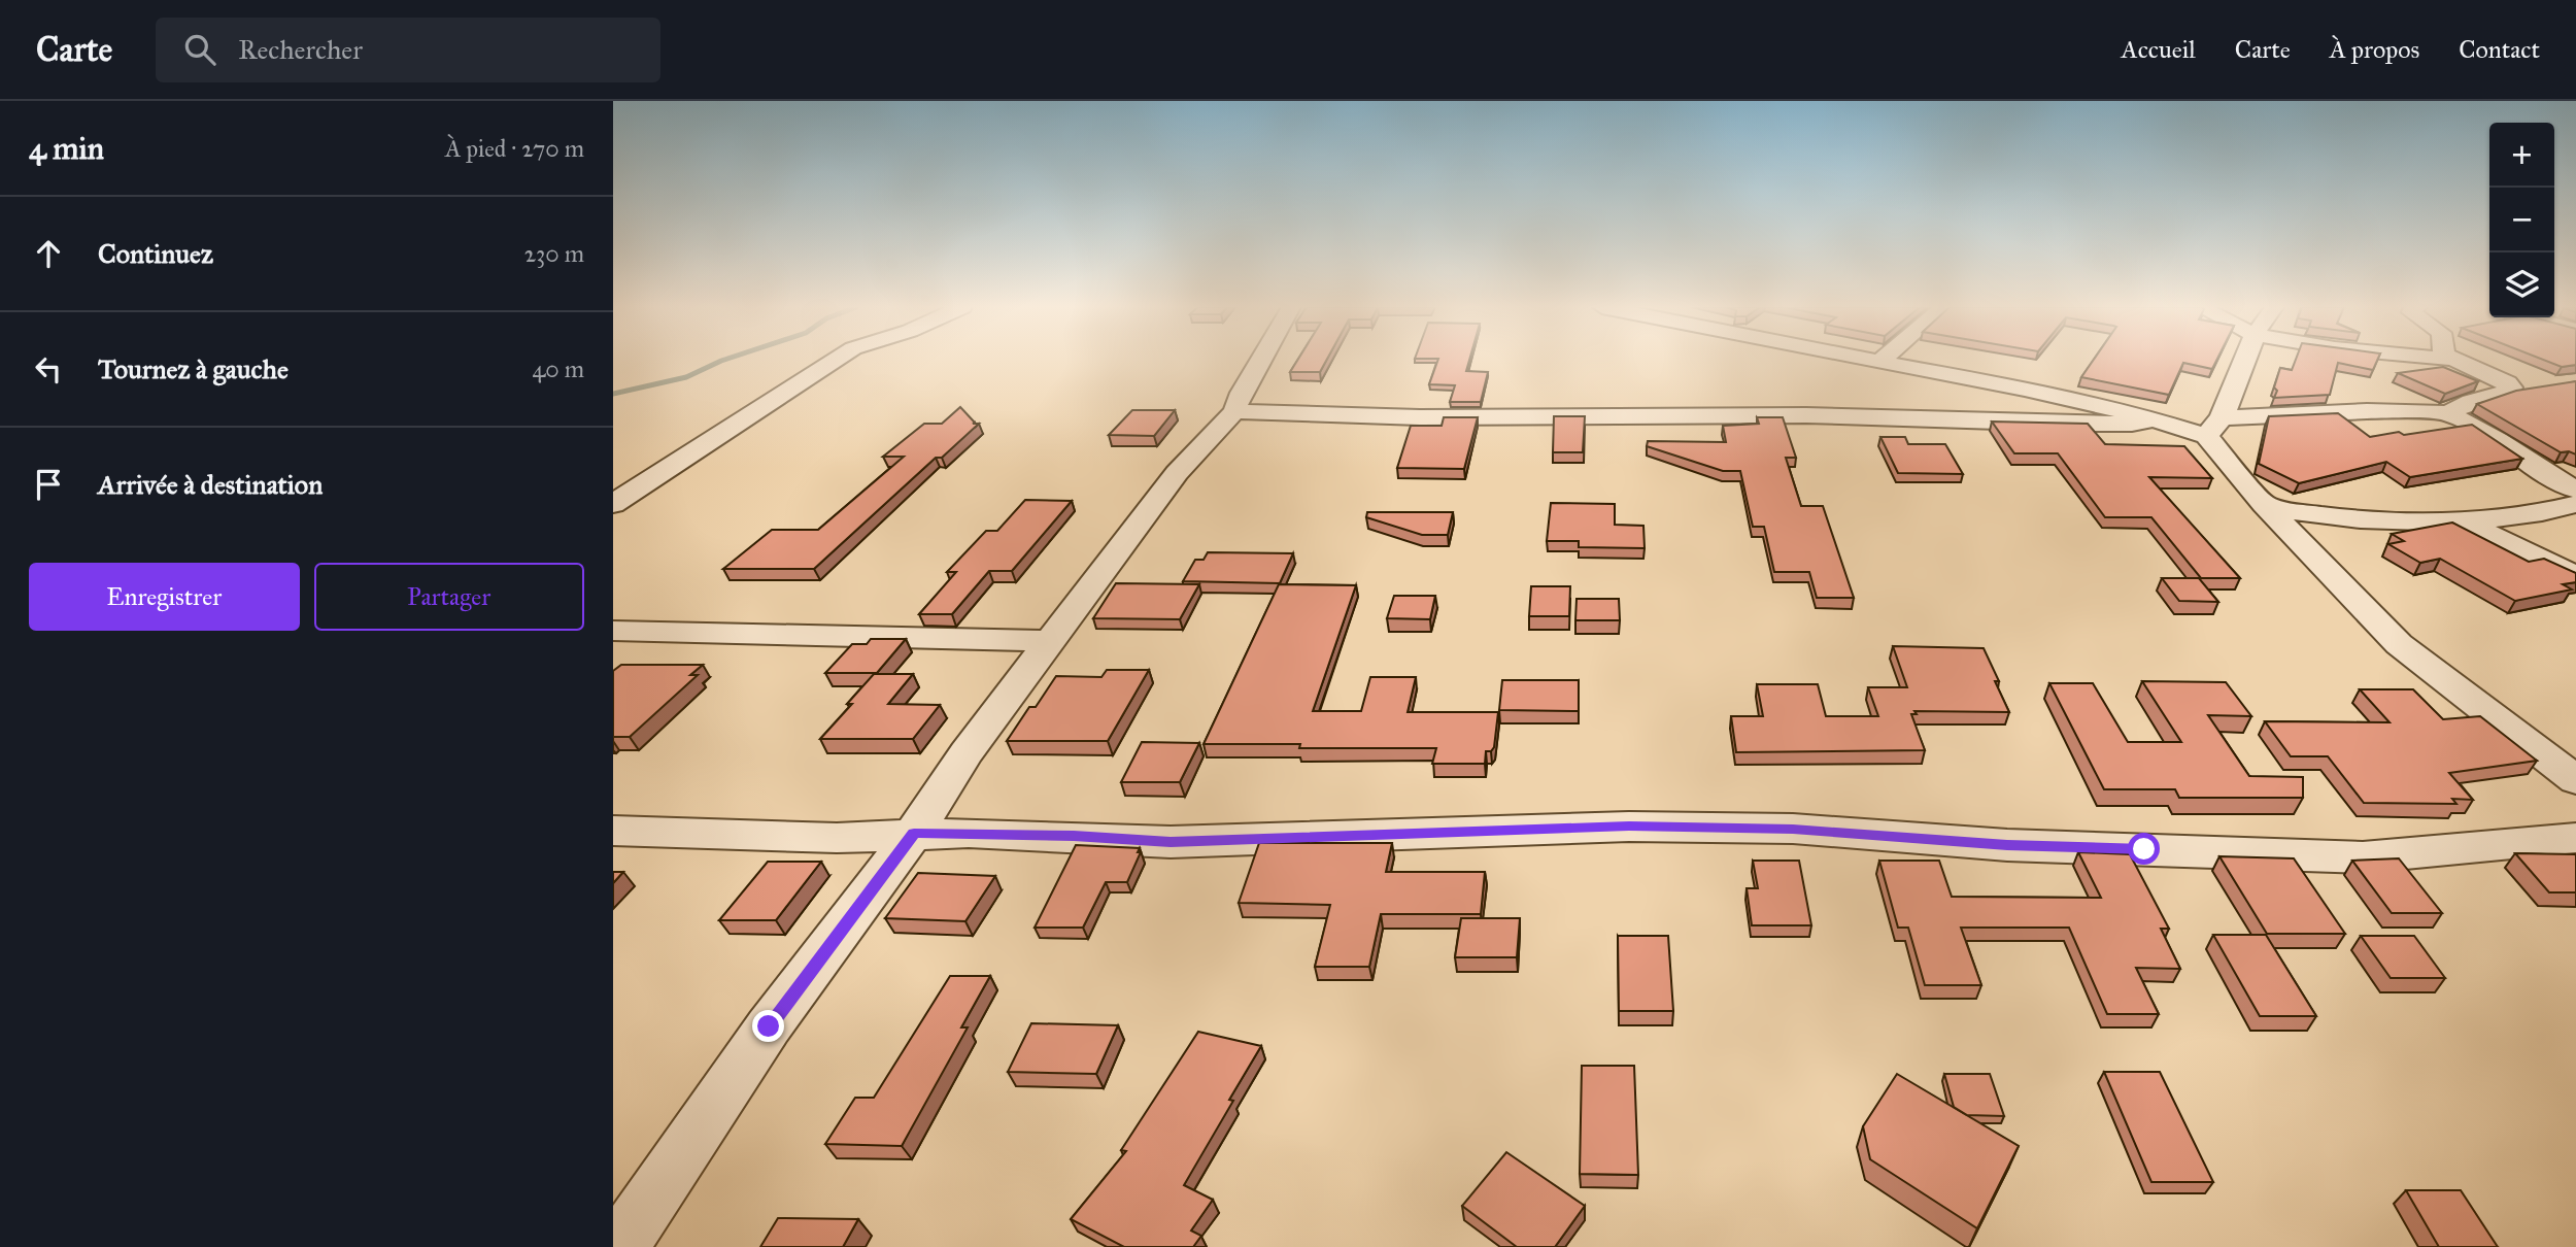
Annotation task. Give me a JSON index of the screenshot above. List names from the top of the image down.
{
  "page": {
    "header": "Carte",
    "search": "Rechercher",
    "nav": [
      "Accueil",
      "Carte",
      "À propos",
      "Contact"
    ],
    "heading": ["4 min", "À pied · 270 m"],
    "map_buttons": ["+", "−"],
    "list": [
      ["Continuez", "230 m"],
      ["Tournez à gauche", "40 m"],
      "Arrivée à destination"
    ],
    "buttons": ["Enregistrer", "Partager"]
  }
}
